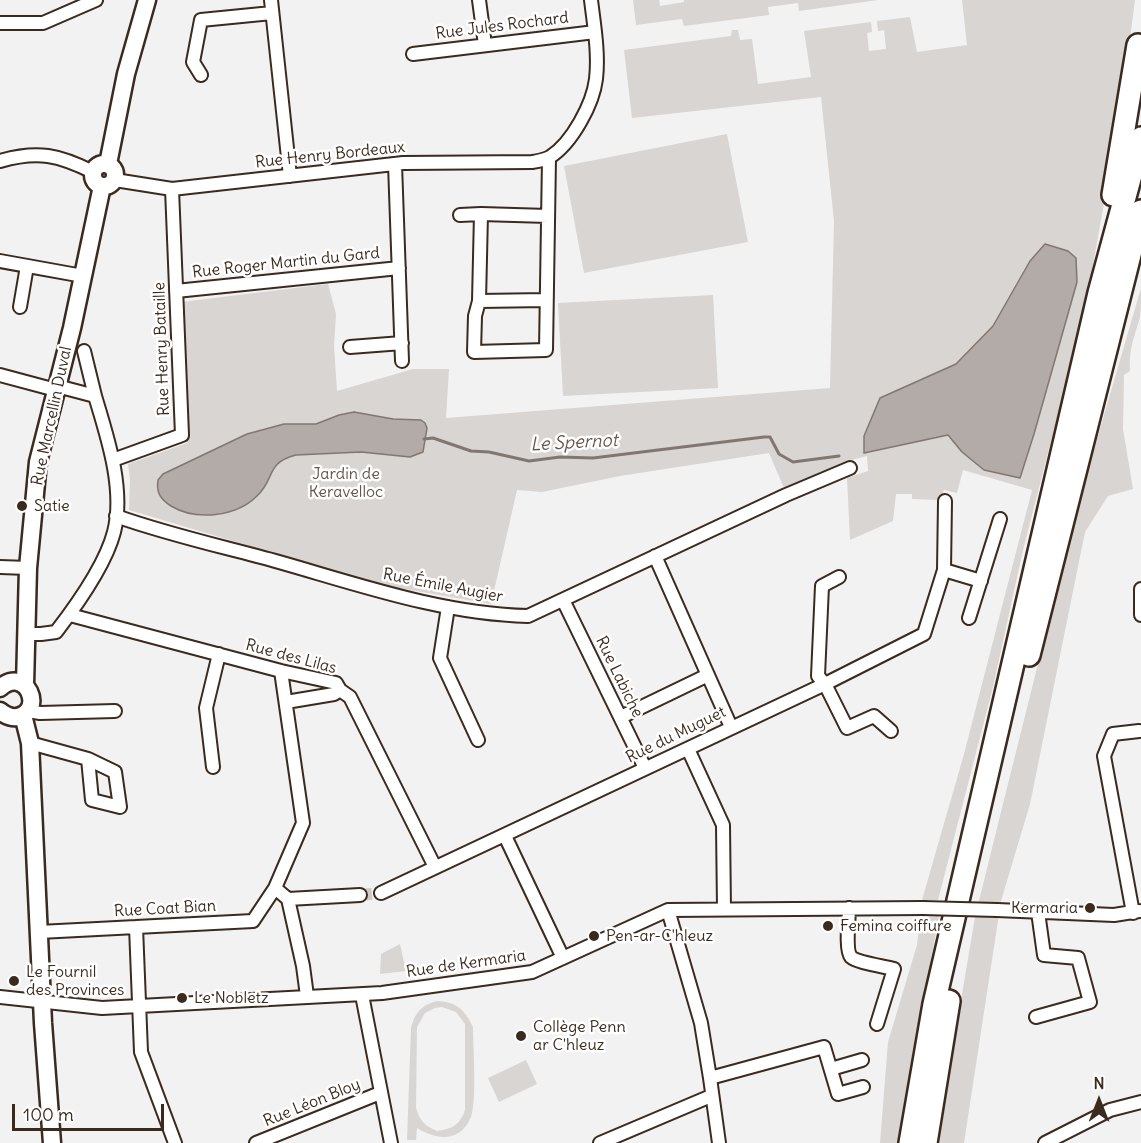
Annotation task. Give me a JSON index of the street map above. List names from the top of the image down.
{
  "streets": {
    "main road": ["Rue Marcellin Duval"],
    "street": [
      "Rue Jules Rochard",
      "Rue Henry Bordeaux",
      "Rue Roger Martin du Gard",
      "Rue Henry Bataille",
      "Rue Émile Augier",
      "Rue des Lilas",
      "Rue Labiche",
      "Rue du Muguet",
      "Rue Coat Bian",
      "Rue de Kermaria",
      "Rue Léon Bloy"
    ]
  },
  "crossings": [
    ["Rue Henry Bordeaux", "Rue Henry Bataille"],
    ["Rue Henry Bordeaux", "Rue Marcellin Duval"],
    ["Rue Roger Martin du Gard", "Rue Henry Bataille"],
    ["Rue Émile Augier", "Rue Labiche"],
    ["Rue des Lilas", "Rue du Muguet"],
    ["Rue Labiche", "Rue du Muguet"]
  ],
  "water": ["Le Spernot"],
  "parks": ["Jardin de Keravelloc"],
  "places": [
    "Satie",
    "Kermaria",
    "Femina coiffure",
    "Pen-ar-C'hleuz",
    "Le Fournil des Provinces",
    "Le Nobletz",
    "Collège Penn ar C'hleuz"
  ],
  "scale_bar": "100 m",
  "north": "top"
}
